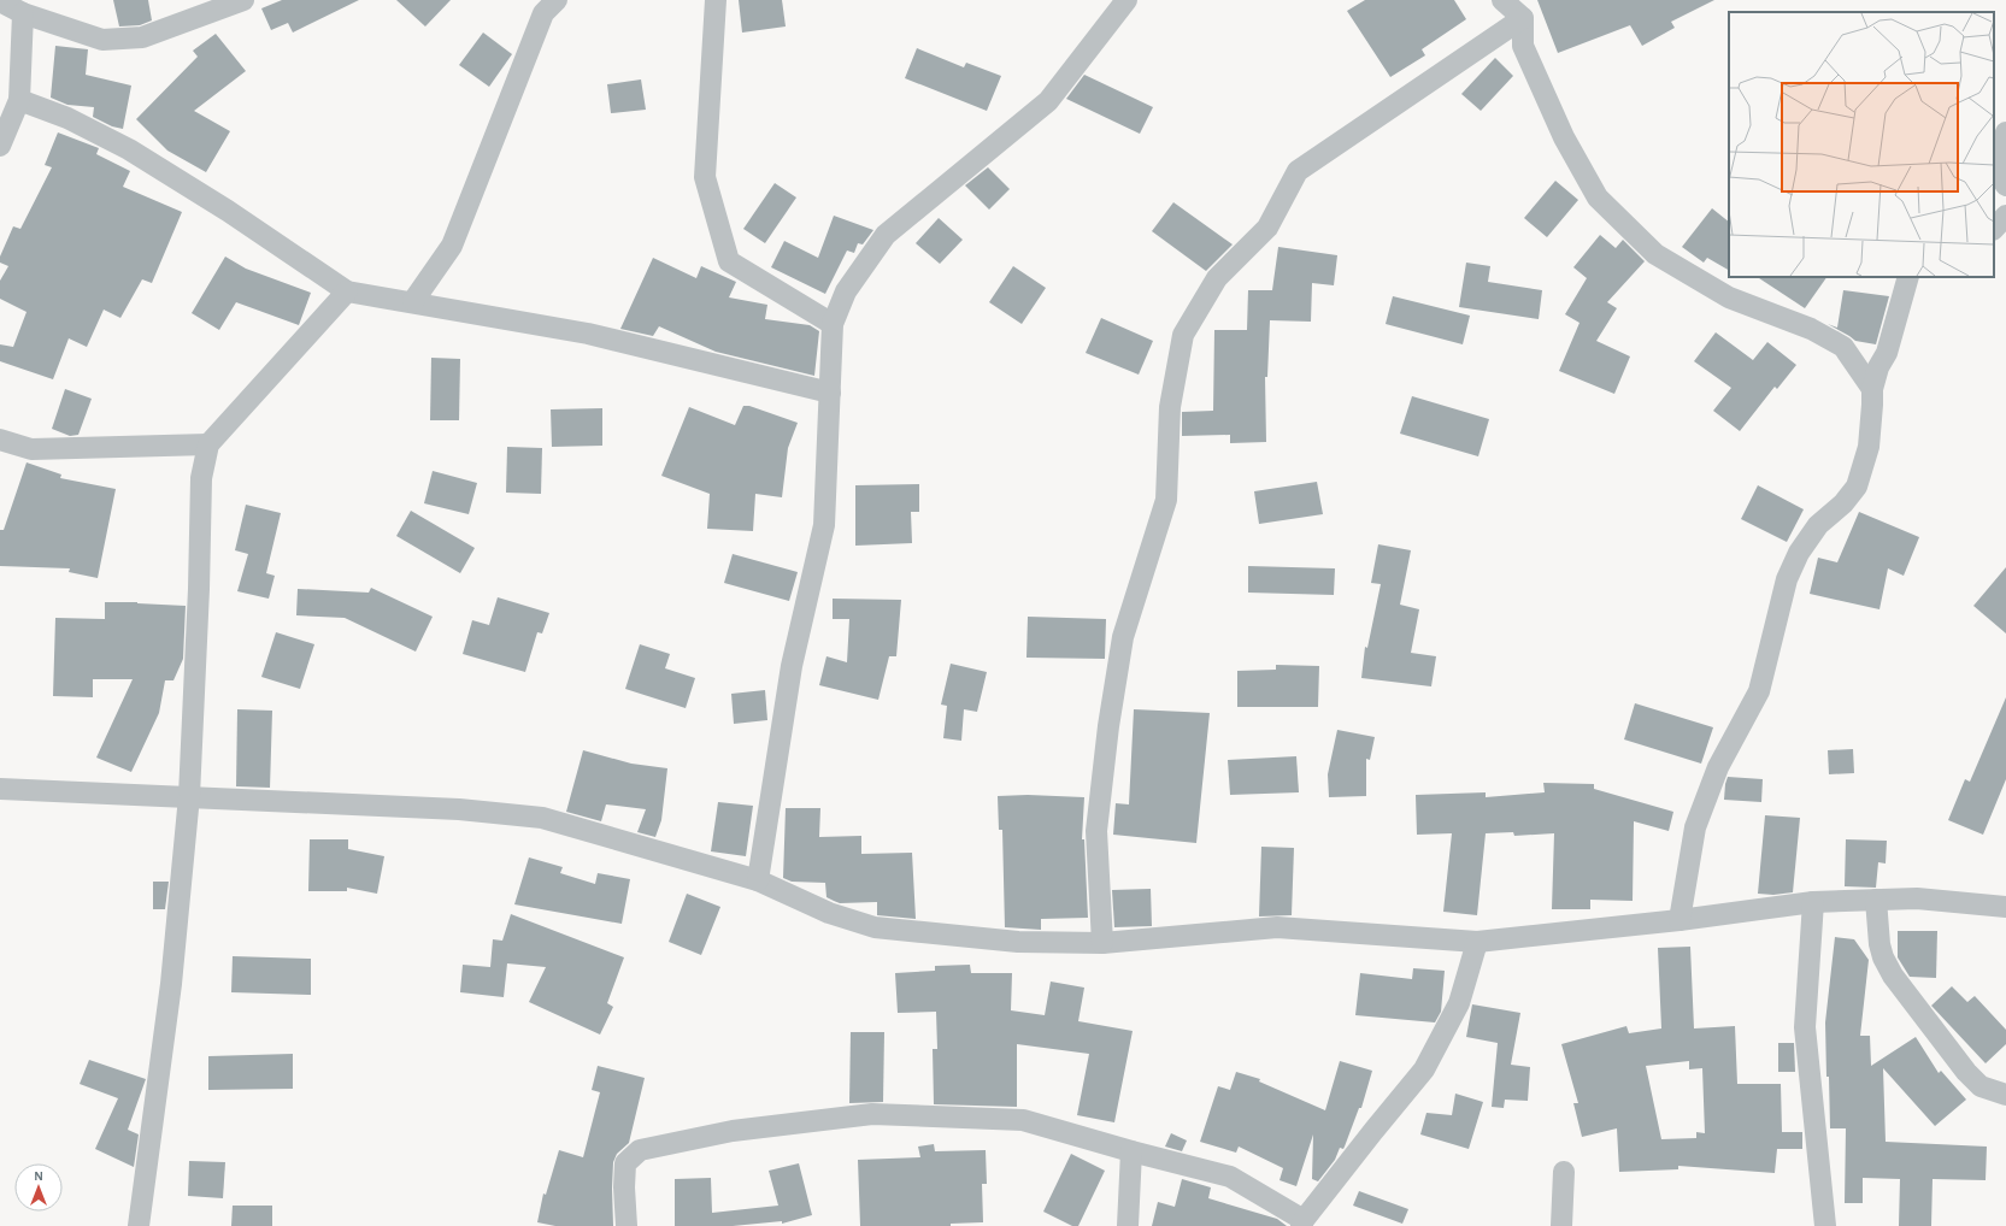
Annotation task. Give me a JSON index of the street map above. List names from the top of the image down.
{
  "north": "top"
}
